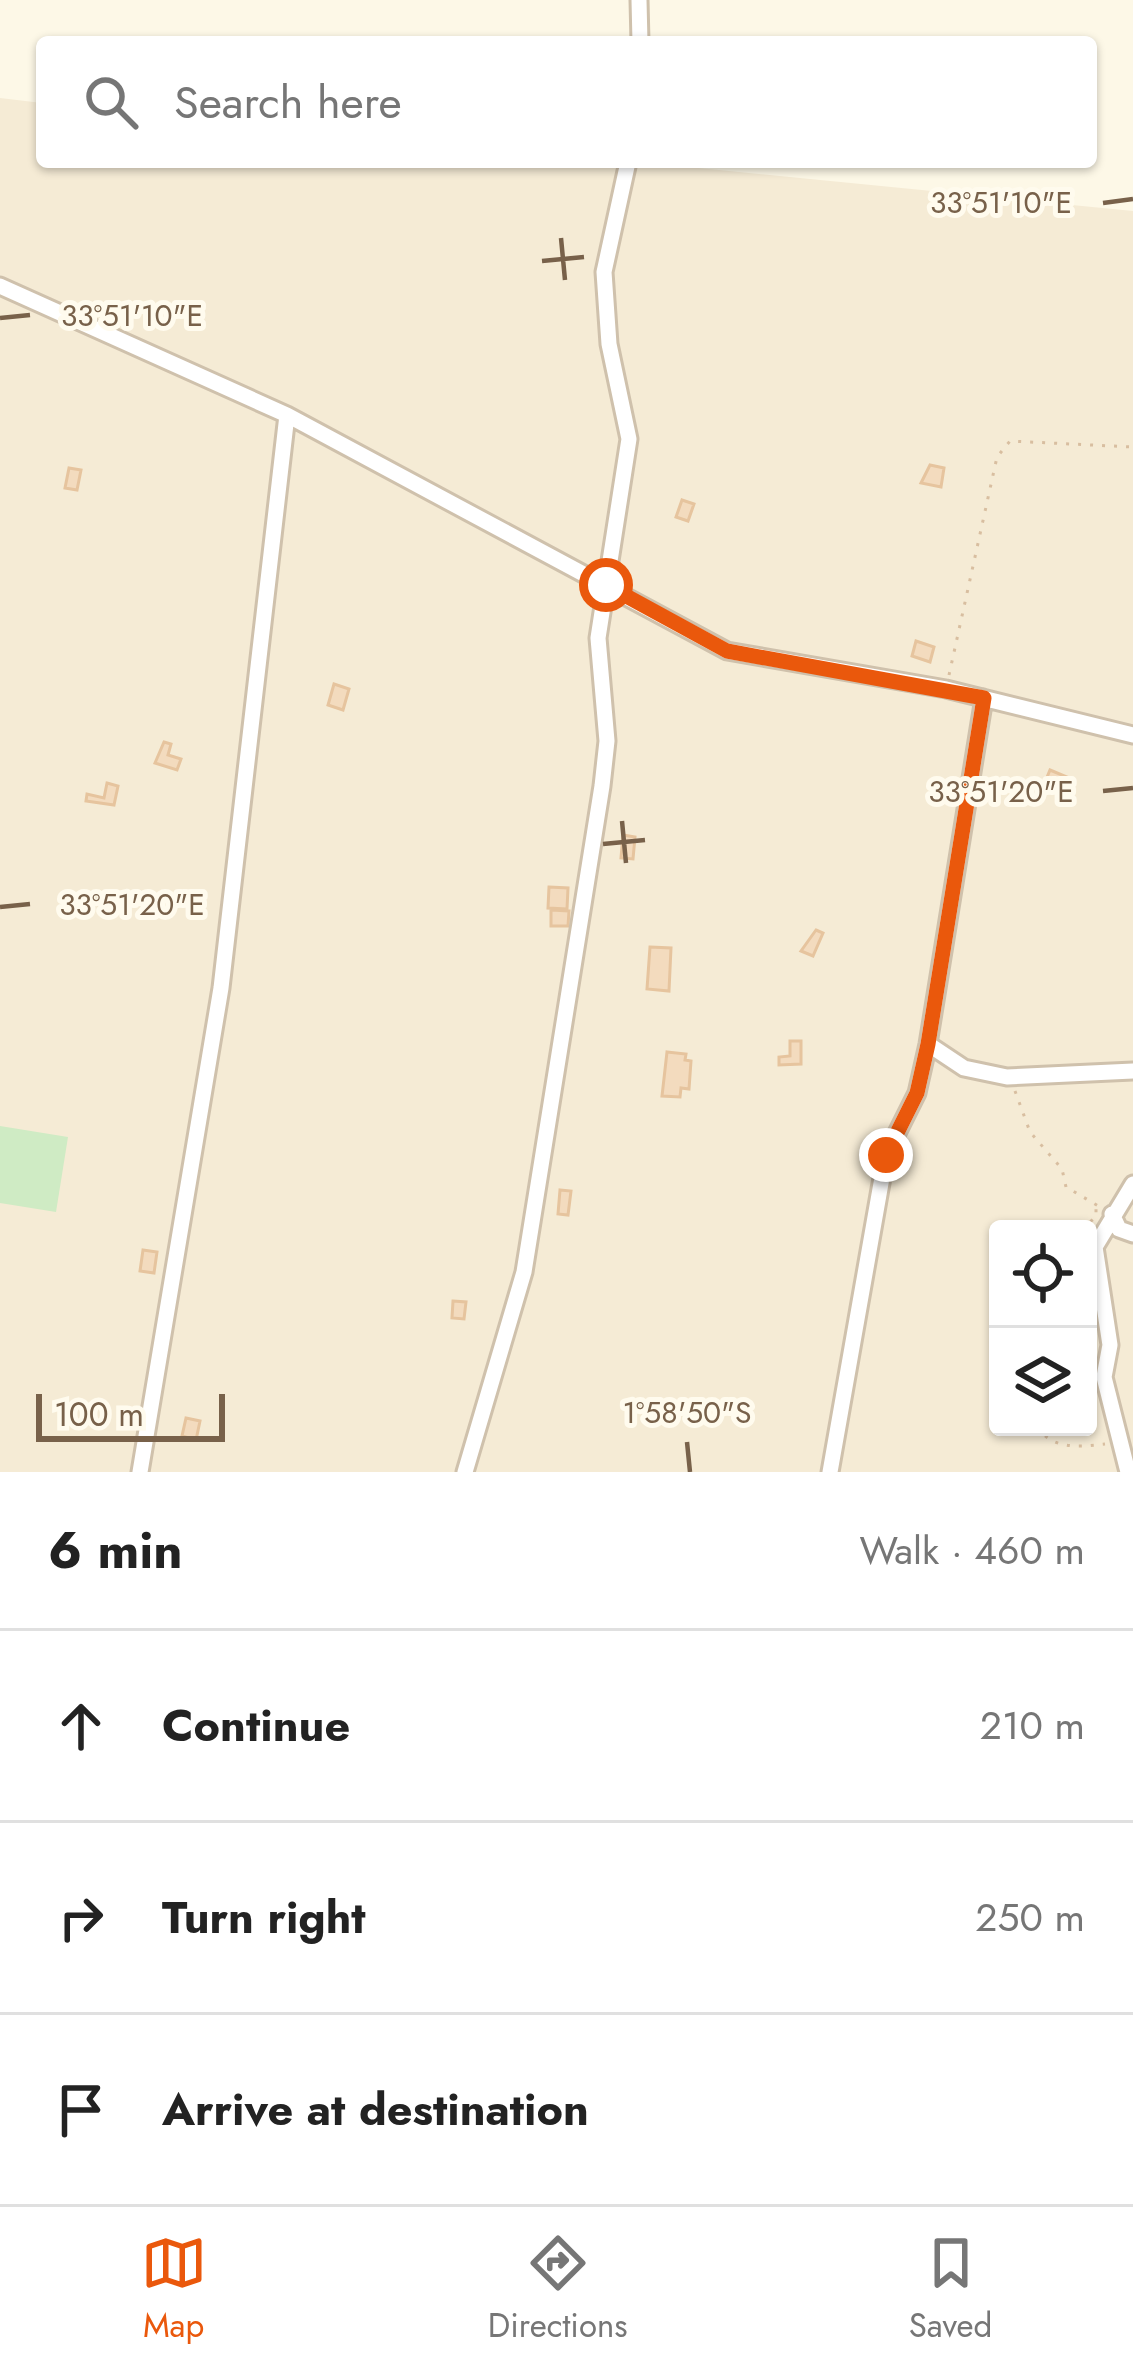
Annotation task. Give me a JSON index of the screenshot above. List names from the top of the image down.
{
  "scale_bar": "100 m",
  "page": {
    "search": "Search here",
    "scale": "100 m",
    "heading": ["6 min", "Walk · 460 m"],
    "list": [
      ["Continue", "210 m"],
      ["Turn right", "250 m"],
      "Arrive at destination"
    ],
    "nav": ["Map", "Directions", "Saved"]
  },
  "coordinates": ["33°51'10\"E", "33°51'20\"E", "1°58'50\"S"]
}
